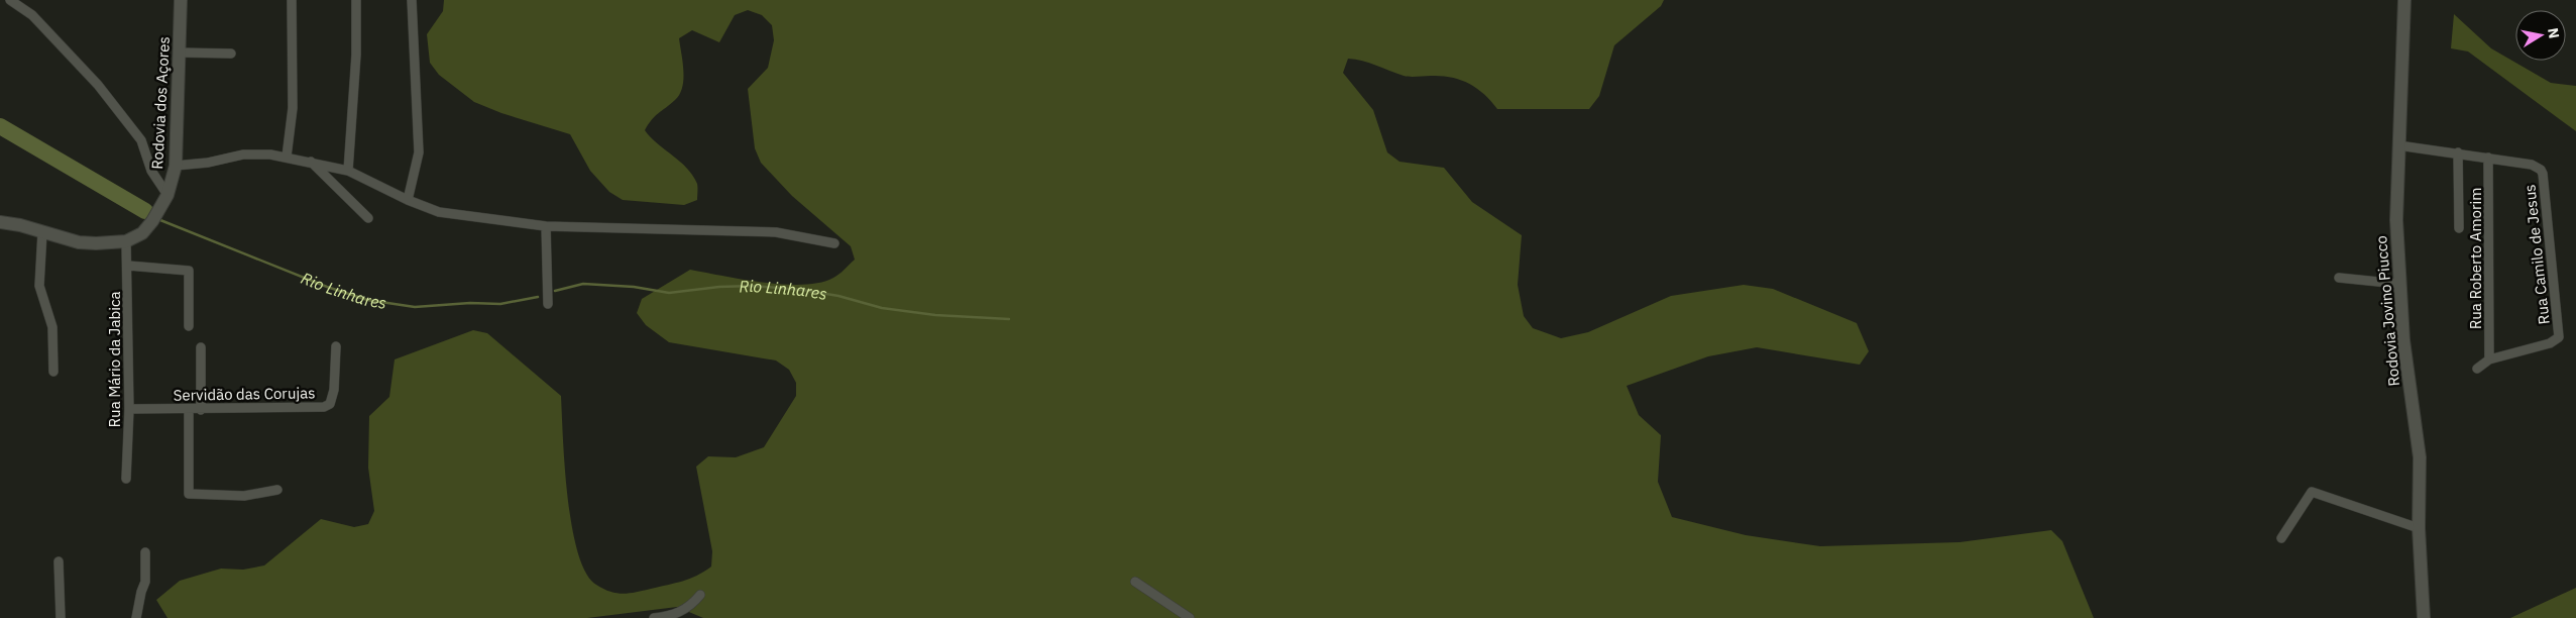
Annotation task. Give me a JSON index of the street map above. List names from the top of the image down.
{
  "streets": {
    "main road": ["Rodovia dos Açores", "Rodovia Jovino Piucco"],
    "street": [
      "Rua Camilo de Jesus",
      "Rua Roberto Amorim",
      "Rua Mário da Jabica",
      "Servidão das Corujas"
    ]
  },
  "crossings": [
    ["Rodovia dos Açores", "Rua Mário da Jabica"],
    ["Rua Camilo de Jesus", "Rua Roberto Amorim"],
    ["Rua Mário da Jabica", "Servidão das Corujas"]
  ],
  "water": ["Rio Linhares"],
  "north": "right"
}
